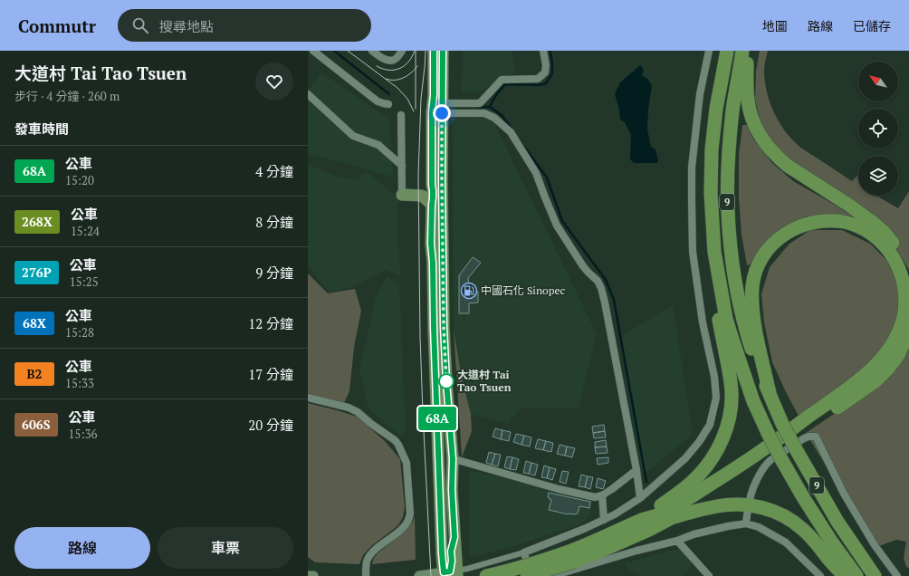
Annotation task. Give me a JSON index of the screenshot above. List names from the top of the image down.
{
  "streets": {
    "highway": ["9"]
  },
  "places": {
    "fuel station": ["中國石化 Sinopec"],
    "other": ["大道村 Tai Tao Tsuen"]
  },
  "lines": ["bus line 68A"],
  "north": "top left",
  "page": {
    "header": "Commutr",
    "search": "搜尋地點",
    "nav": ["地圖", "路線", "已儲存"],
    "heading": [
      ["大道村 Tai Tao Tsuen", "步行 · 4 分鐘 · 260 m"],
      "發車時間"
    ],
    "on_map": "68A",
    "list": [
      {
        "mark": "68A",
        "name": "公車",
        "note": "15:20",
        "value": "4 分鐘"
      },
      {
        "mark": "268X",
        "name": "公車",
        "note": "15:24",
        "value": "8 分鐘"
      },
      {
        "mark": "276P",
        "name": "公車",
        "note": "15:25",
        "value": "9 分鐘"
      },
      {
        "mark": "68X",
        "name": "公車",
        "note": "15:28",
        "value": "12 分鐘"
      },
      {
        "mark": "B2",
        "name": "公車",
        "note": "15:33",
        "value": "17 分鐘"
      },
      {
        "mark": "606S",
        "name": "公車",
        "note": "15:36",
        "value": "20 分鐘"
      }
    ],
    "buttons": ["路線", "車票"]
  }
}
